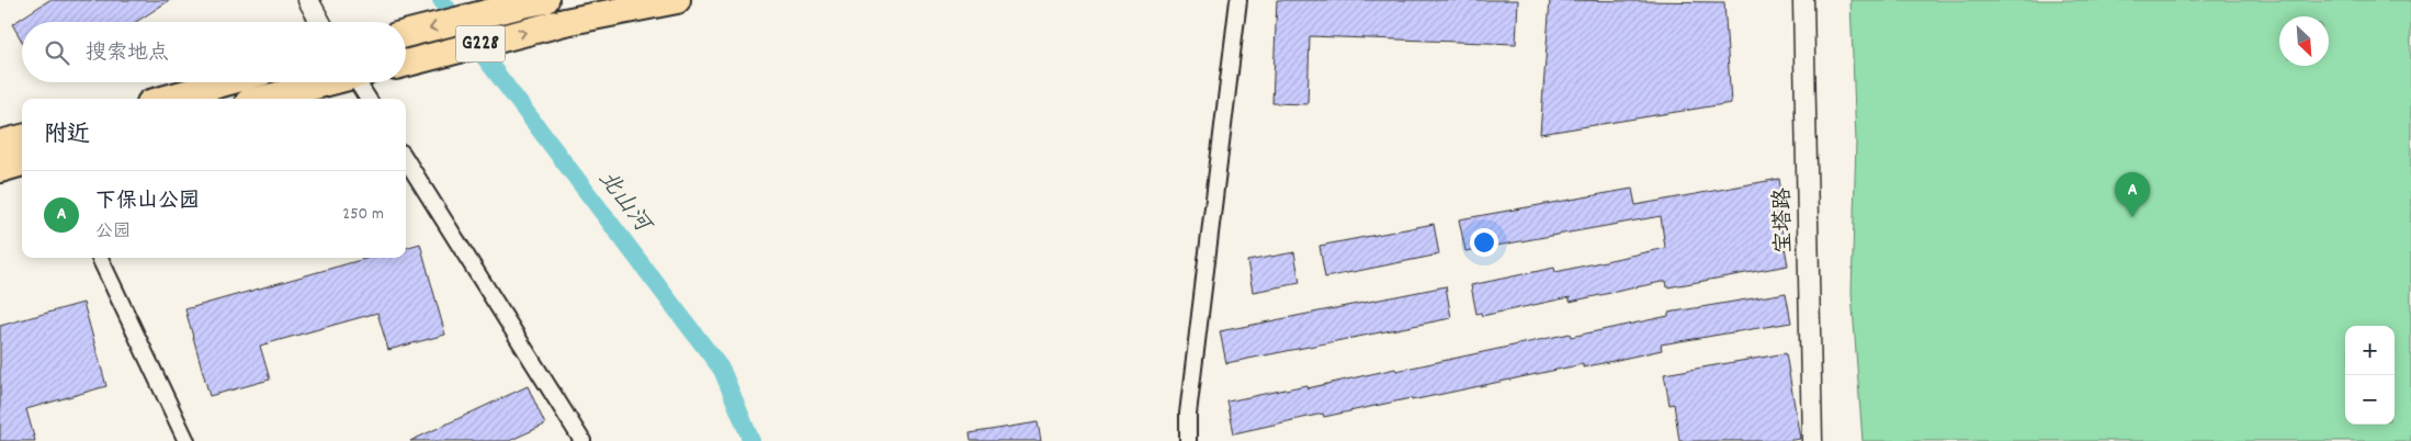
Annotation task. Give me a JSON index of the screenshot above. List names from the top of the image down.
{
  "streets": {
    "highway": ["G228"],
    "street": ["宝塔路"]
  },
  "water": ["北山河"],
  "north": "bottom right",
  "page": {
    "search": "搜索地点",
    "heading": "附近",
    "list": [
      {
        "mark": "A",
        "name": "下保山公园",
        "note": "公园",
        "value": "250 m"
      }
    ],
    "pins": "A",
    "map_buttons": ["+", "−"]
  }
}
